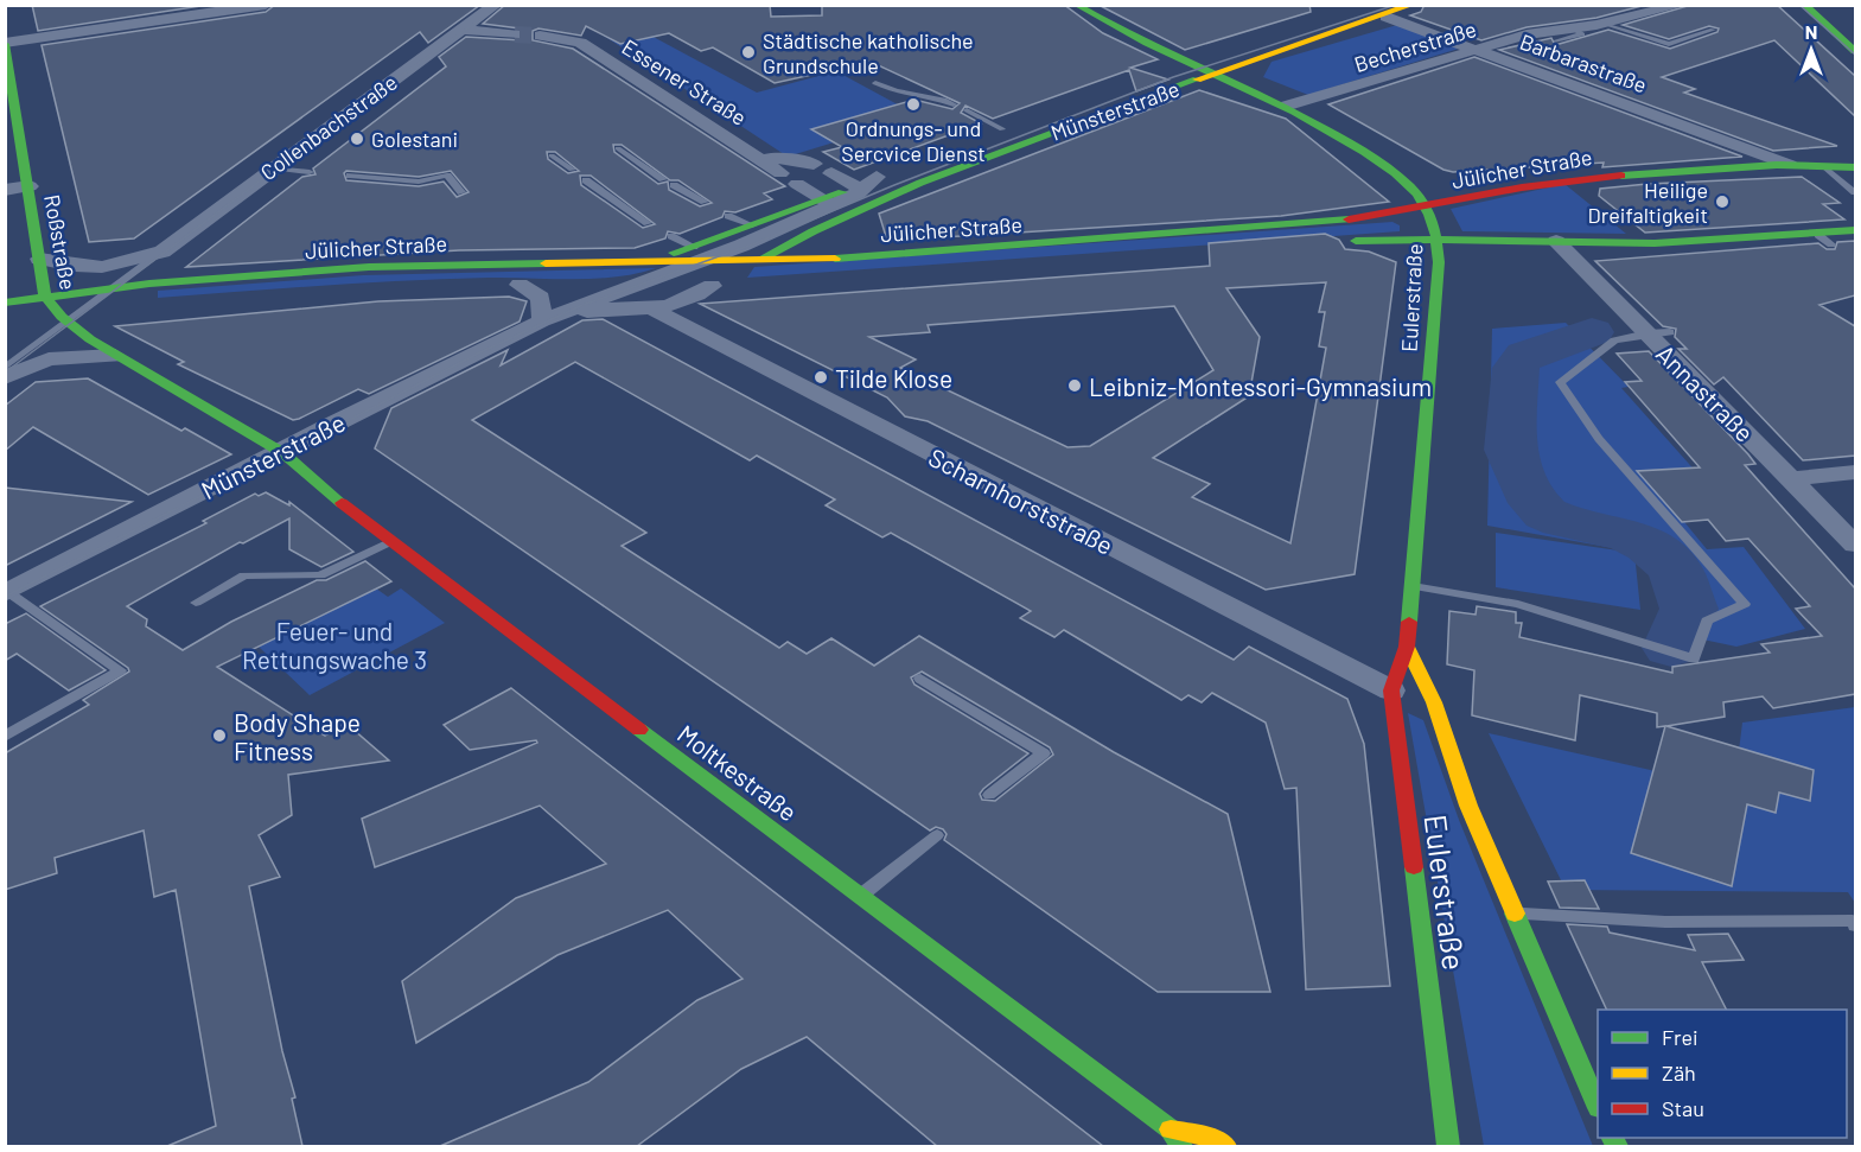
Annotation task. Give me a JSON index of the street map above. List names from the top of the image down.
{
  "streets": {
    "main road": [
      "Münsterstraße",
      "Jülicher Straße",
      "Roßstraße",
      "Eulerstraße",
      "Moltkestraße"
    ],
    "street": [
      "Becherstraße",
      "Barbarastraße",
      "Essener Straße",
      "Collenbachstraße",
      "Annastraße",
      "Scharnhorststraße"
    ]
  },
  "crossings": [
    ["Becherstraße", "Barbarastraße"],
    ["Becherstraße", "Eulerstraße"],
    ["Barbarastraße", "Münsterstraße"],
    ["Barbarastraße", "Jülicher Straße"],
    ["Münsterstraße", "Jülicher Straße"],
    ["Münsterstraße", "Roßstraße"],
    ["Münsterstraße", "Eulerstraße"],
    ["Münsterstraße", "Scharnhorststraße"],
    ["Münsterstraße", "Moltkestraße"],
    ["Collenbachstraße", "Roßstraße"],
    ["Jülicher Straße", "Roßstraße"],
    ["Jülicher Straße", "Eulerstraße"],
    ["Roßstraße", "Moltkestraße"],
    ["Eulerstraße", "Scharnhorststraße"]
  ],
  "parks": ["Feuer- und Rettungswache 3"],
  "places": [
    "Städtische katholische Grundschule",
    "Ordnungs- und Sercvice Dienst",
    "Golestani",
    "Heilige Dreifaltigkeit",
    "Tilde Klose",
    "Leibniz-Montessori-Gymnasium",
    "Body Shape Fitness"
  ],
  "legend": ["Frei", "Zäh", "Stau"],
  "north": "top"
}
